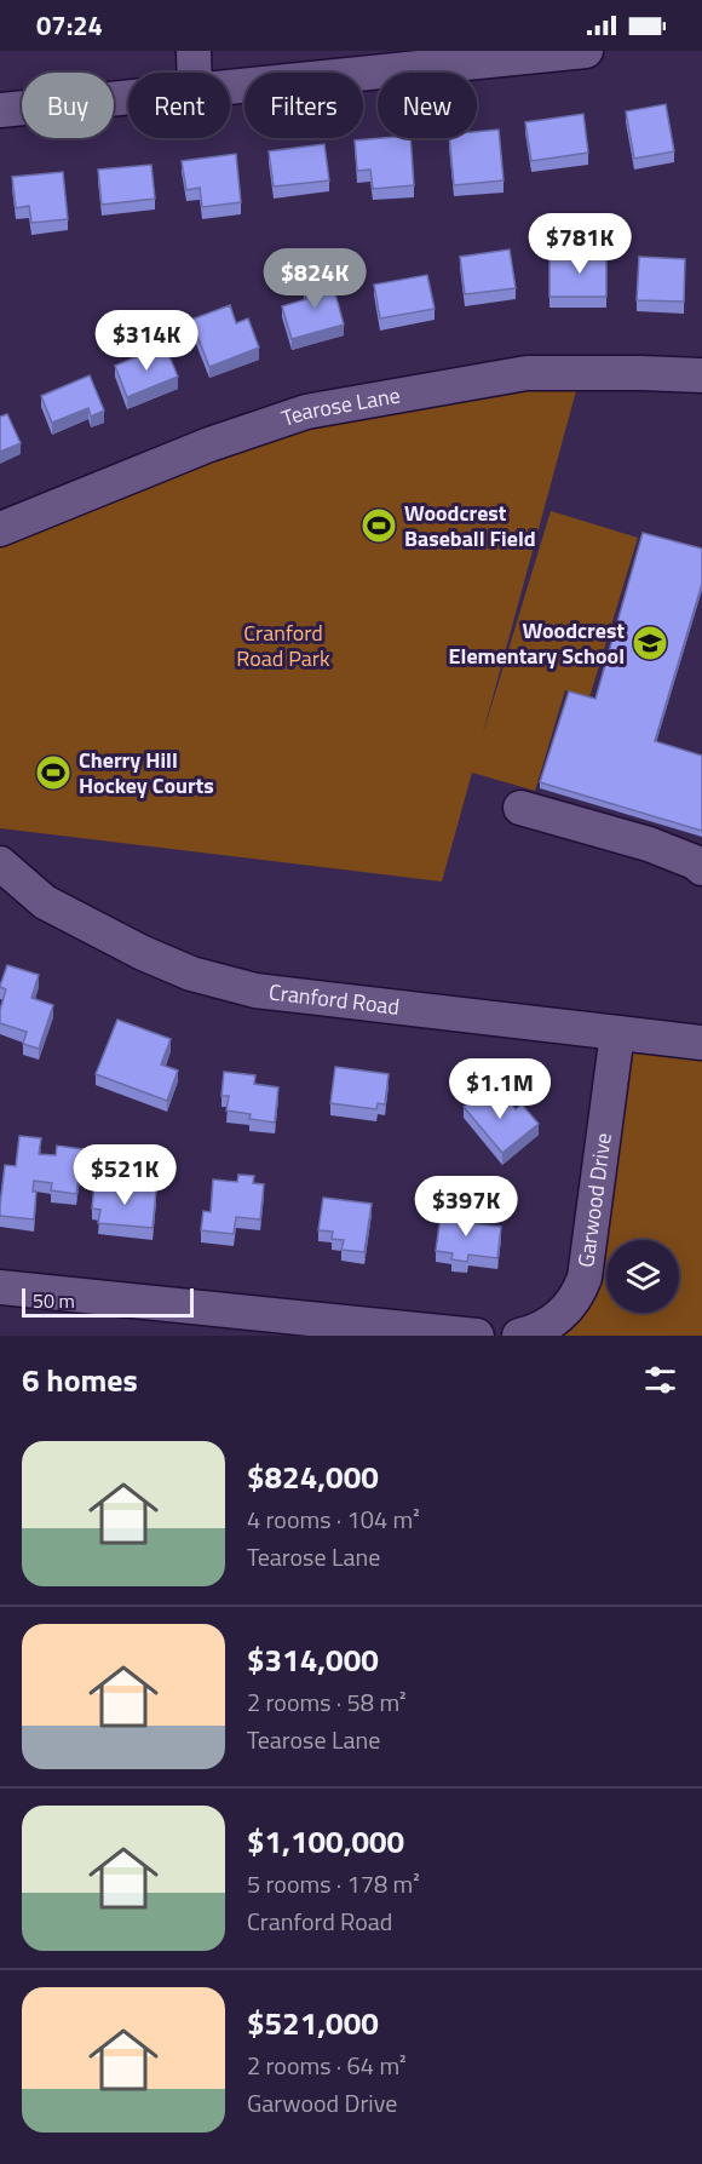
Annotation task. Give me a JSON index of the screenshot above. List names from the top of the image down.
{
  "streets": {
    "street": ["Tearose Lane", "Cranford Road", "Garwood Drive"]
  },
  "crossings": [
    ["Cranford Road", "Garwood Drive"]
  ],
  "parks": ["Cranford Road Park"],
  "places": {
    "sports": ["Woodcrest Baseball Field", "Cherry Hill Hockey Courts"],
    "school or university": ["Woodcrest Elementary School"]
  },
  "scale_bar": "50 m",
  "page": {
    "status": "07:24",
    "chip": [
      "Buy",
      "Rent",
      "Filters",
      "New"
    ],
    "price": [
      "$781K",
      "$824K",
      "$314K",
      "$1.1M",
      "$521K",
      "$397K"
    ],
    "scale": "50 m",
    "heading": "6 homes",
    "list": [
      {
        "name": "$824,000",
        "note": "4 rooms · 104 m² · Tearose Lane"
      },
      {
        "name": "$314,000",
        "note": "2 rooms · 58 m² · Tearose Lane"
      },
      {
        "name": "$1,100,000",
        "note": "5 rooms · 178 m² · Cranford Road"
      },
      {
        "name": "$521,000",
        "note": "2 rooms · 64 m² · Garwood Drive"
      }
    ]
  }
}
